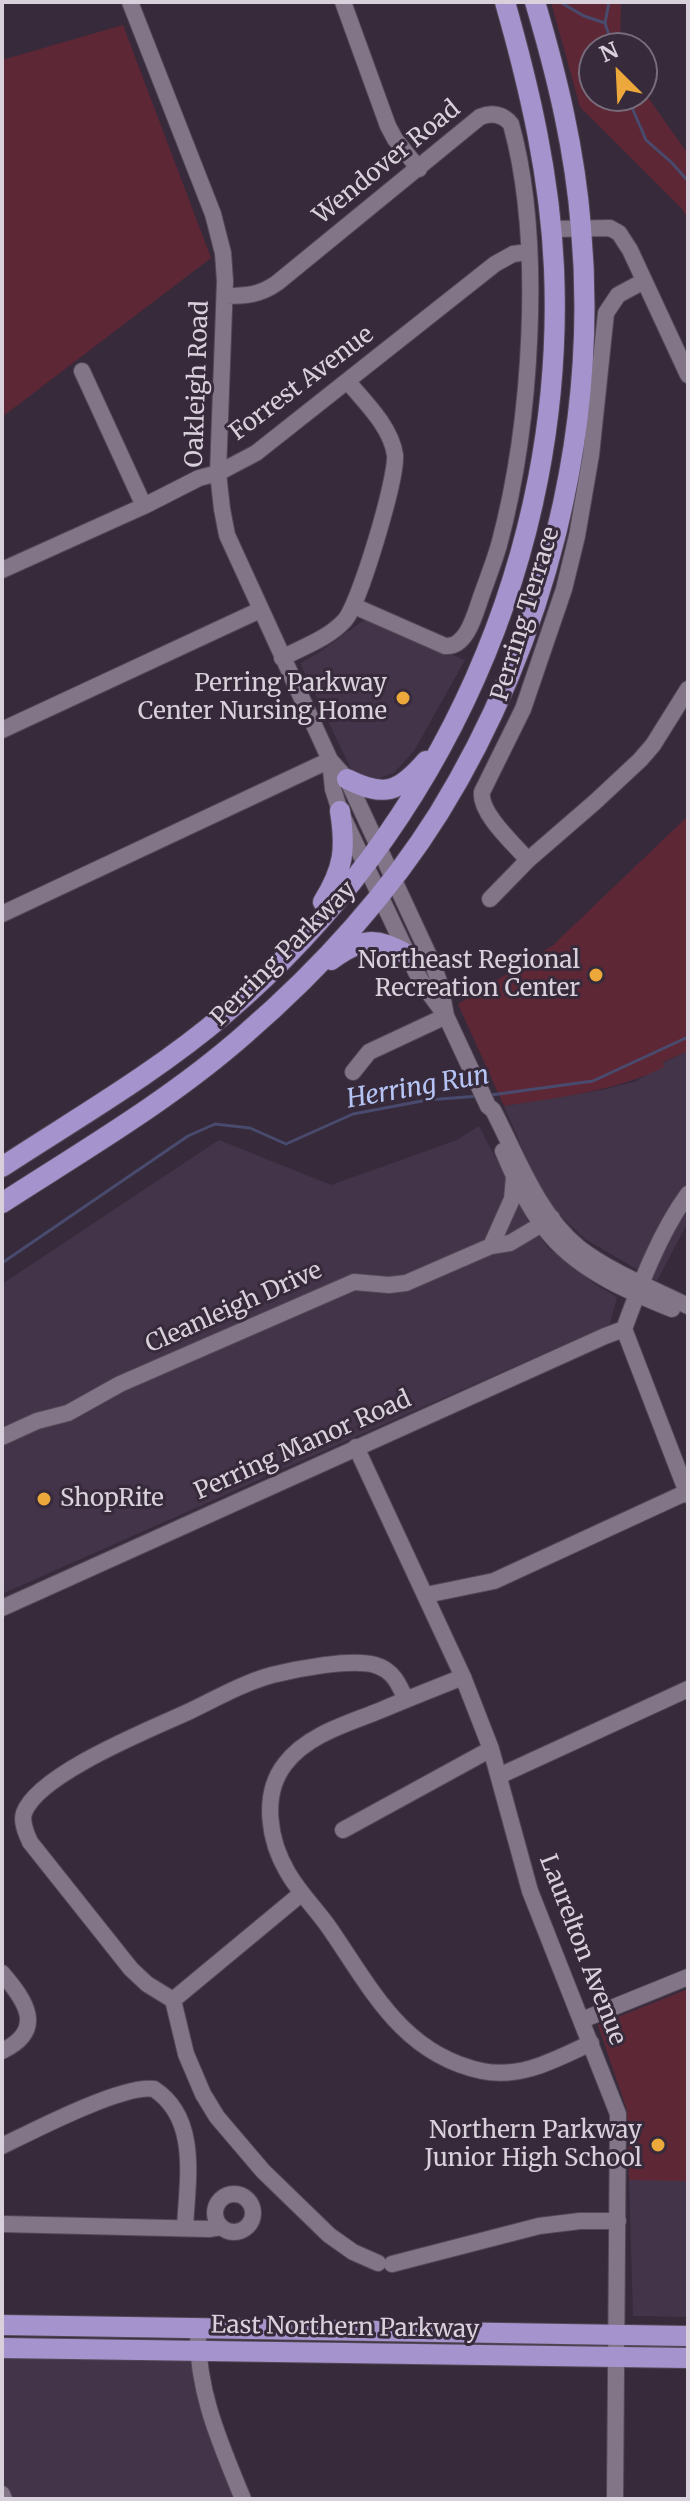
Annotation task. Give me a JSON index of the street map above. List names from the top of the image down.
{
  "streets": {
    "main road": ["Perring Parkway", "East Northern Parkway"],
    "street": [
      "Wendover Road",
      "Oakleigh Road",
      "Forrest Avenue",
      "Perring Terrace",
      "Cleanleigh Drive",
      "Perring Manor Road",
      "Laurelton Avenue"
    ]
  },
  "crossings": [
    ["Wendover Road", "Oakleigh Road"],
    ["Wendover Road", "Forrest Avenue"],
    ["Wendover Road", "Perring Terrace"],
    ["Oakleigh Road", "Forrest Avenue"],
    ["Oakleigh Road", "Perring Parkway"],
    ["Oakleigh Road", "Cleanleigh Drive"],
    ["Forrest Avenue", "Perring Terrace"],
    ["Perring Manor Road", "Laurelton Avenue"],
    ["Laurelton Avenue", "East Northern Parkway"]
  ],
  "water": ["Herring Run"],
  "places": [
    "Perring Parkway Center Nursing Home",
    "Northeast Regional Recreation Center",
    "ShopRite",
    "Northern Parkway Junior High School"
  ],
  "north": "top left"
}
